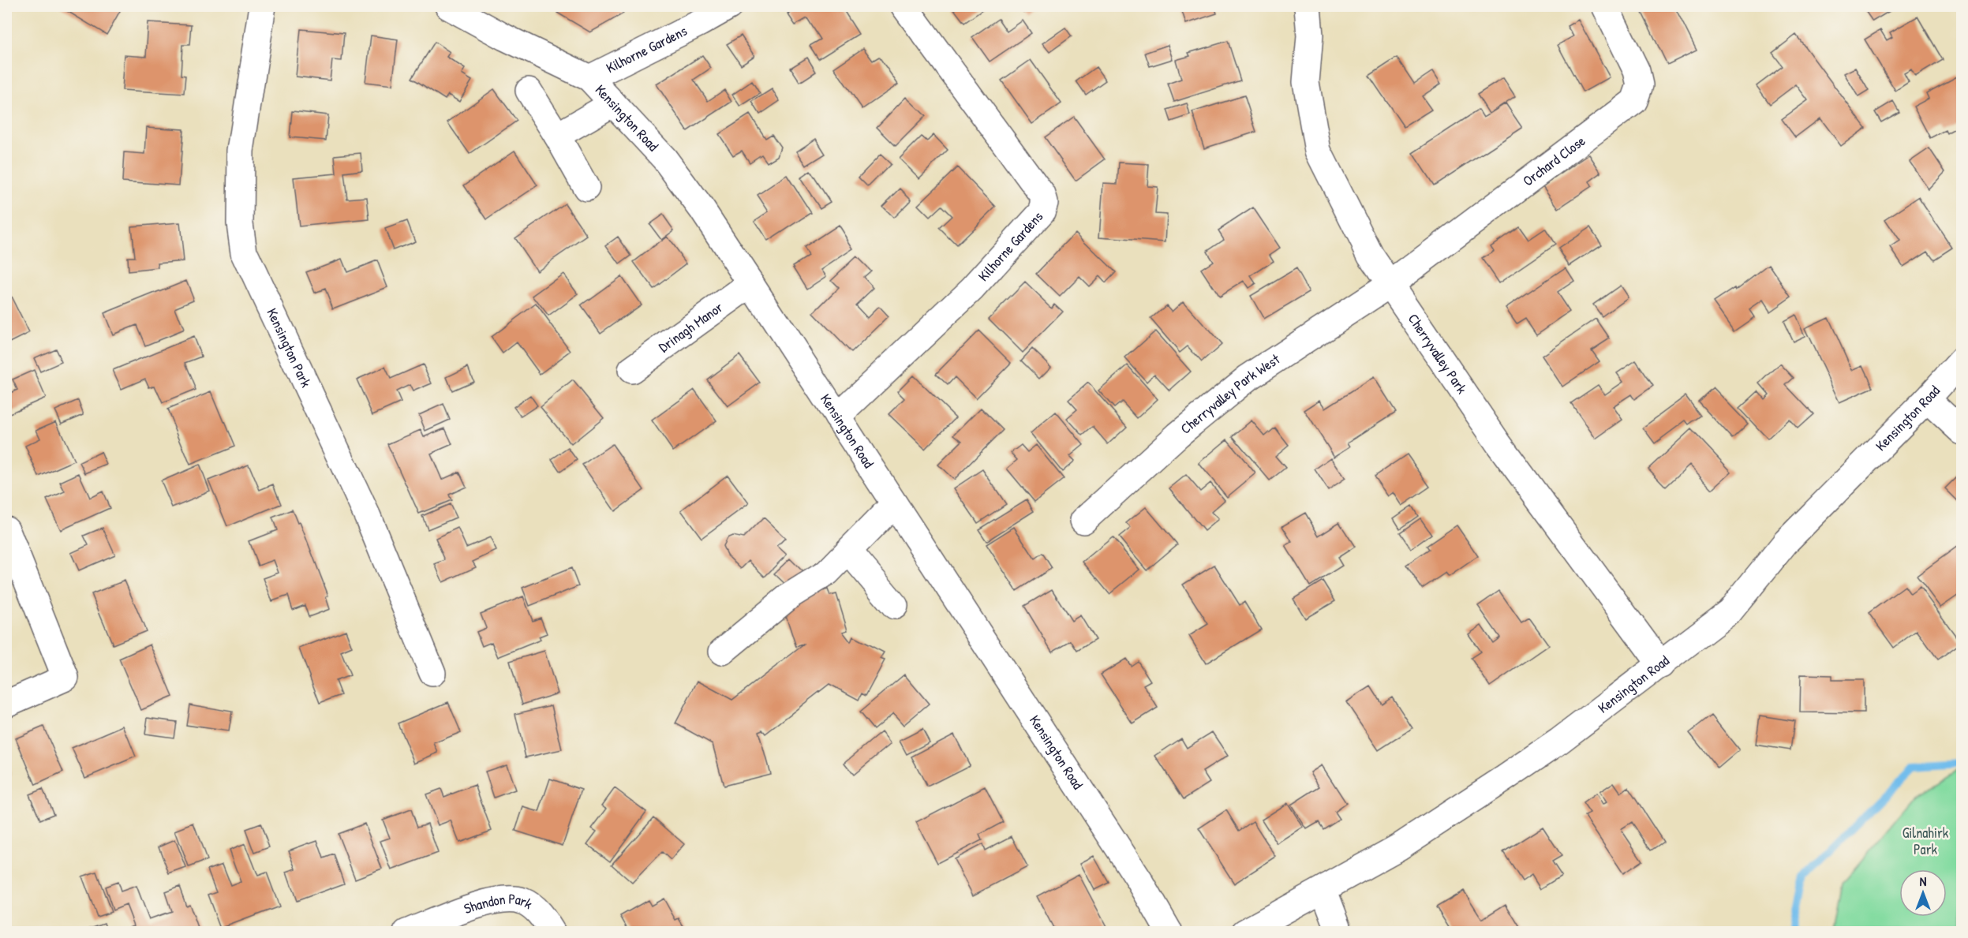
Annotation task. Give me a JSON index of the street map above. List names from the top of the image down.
{
  "streets": {
    "street": [
      "Kilhorne Gardens",
      "Kensington Road",
      "Orchard Close",
      "Drinagh Manor",
      "Kensington Park",
      "Cherryvalley Park",
      "Cherryvalley Park West",
      "Shandon Park"
    ]
  },
  "crossings": [
    ["Kilhorne Gardens", "Kensington Road"],
    ["Kensington Road", "Drinagh Manor"],
    ["Kensington Road", "Cherryvalley Park"],
    ["Orchard Close", "Cherryvalley Park"],
    ["Orchard Close", "Cherryvalley Park West"],
    ["Cherryvalley Park", "Cherryvalley Park West"]
  ],
  "parks": ["Gilnahirk Park"],
  "north": "top"
}
